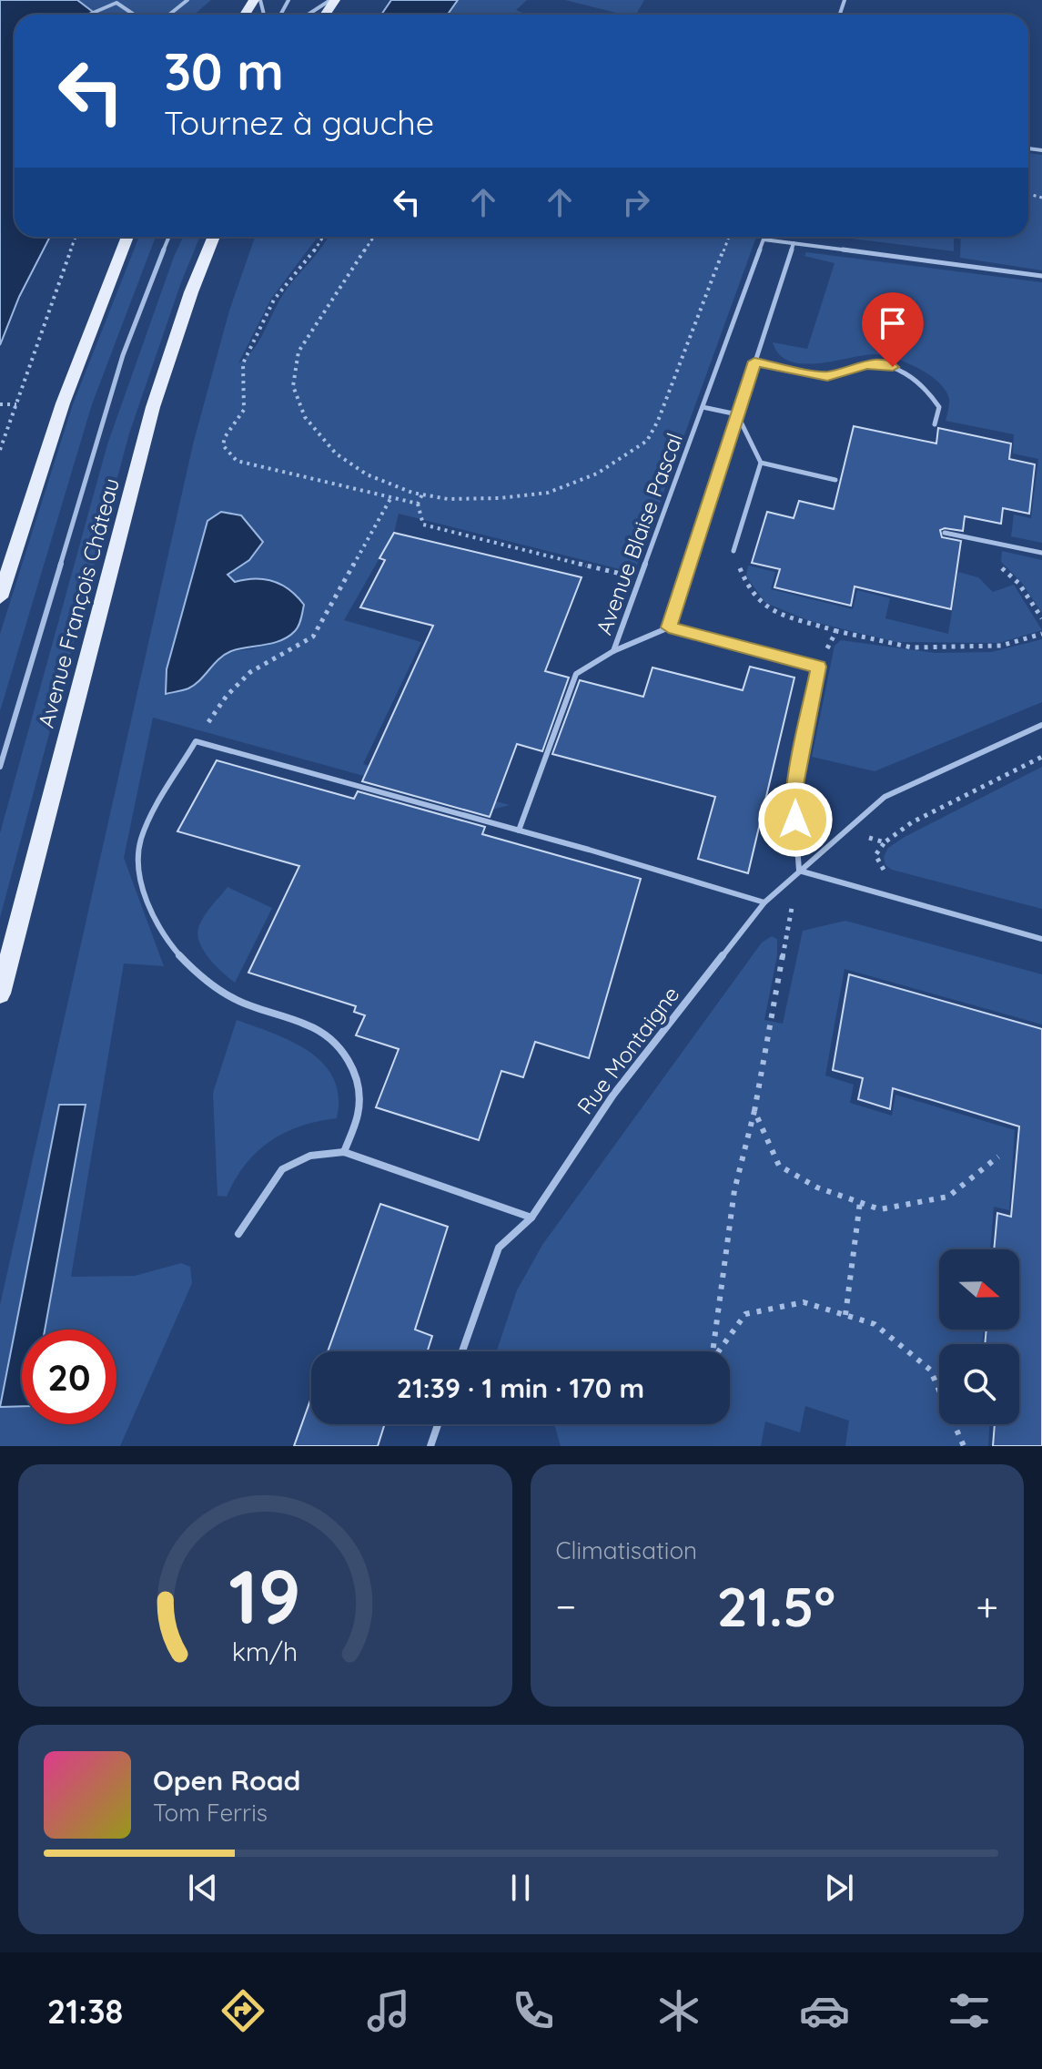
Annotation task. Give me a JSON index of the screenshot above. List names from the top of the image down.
{
  "streets": {
    "main road": ["Avenue François Château"],
    "lane": ["Avenue Blaise Pascal", "Rue Montaigne"]
  },
  "north": "right",
  "page": {
    "turn": ["30 m", "Tournez à gauche"],
    "limit": "20",
    "trip": "21:39 · 1 min · 170 m",
    "tile": "Climatisation",
    "heat": ["−", "21.5°", "+"],
    "song": ["Open Road", "Tom Ferris"],
    "tabs": "21:38",
    "gauge": ["19", "km/h"]
  }
}
